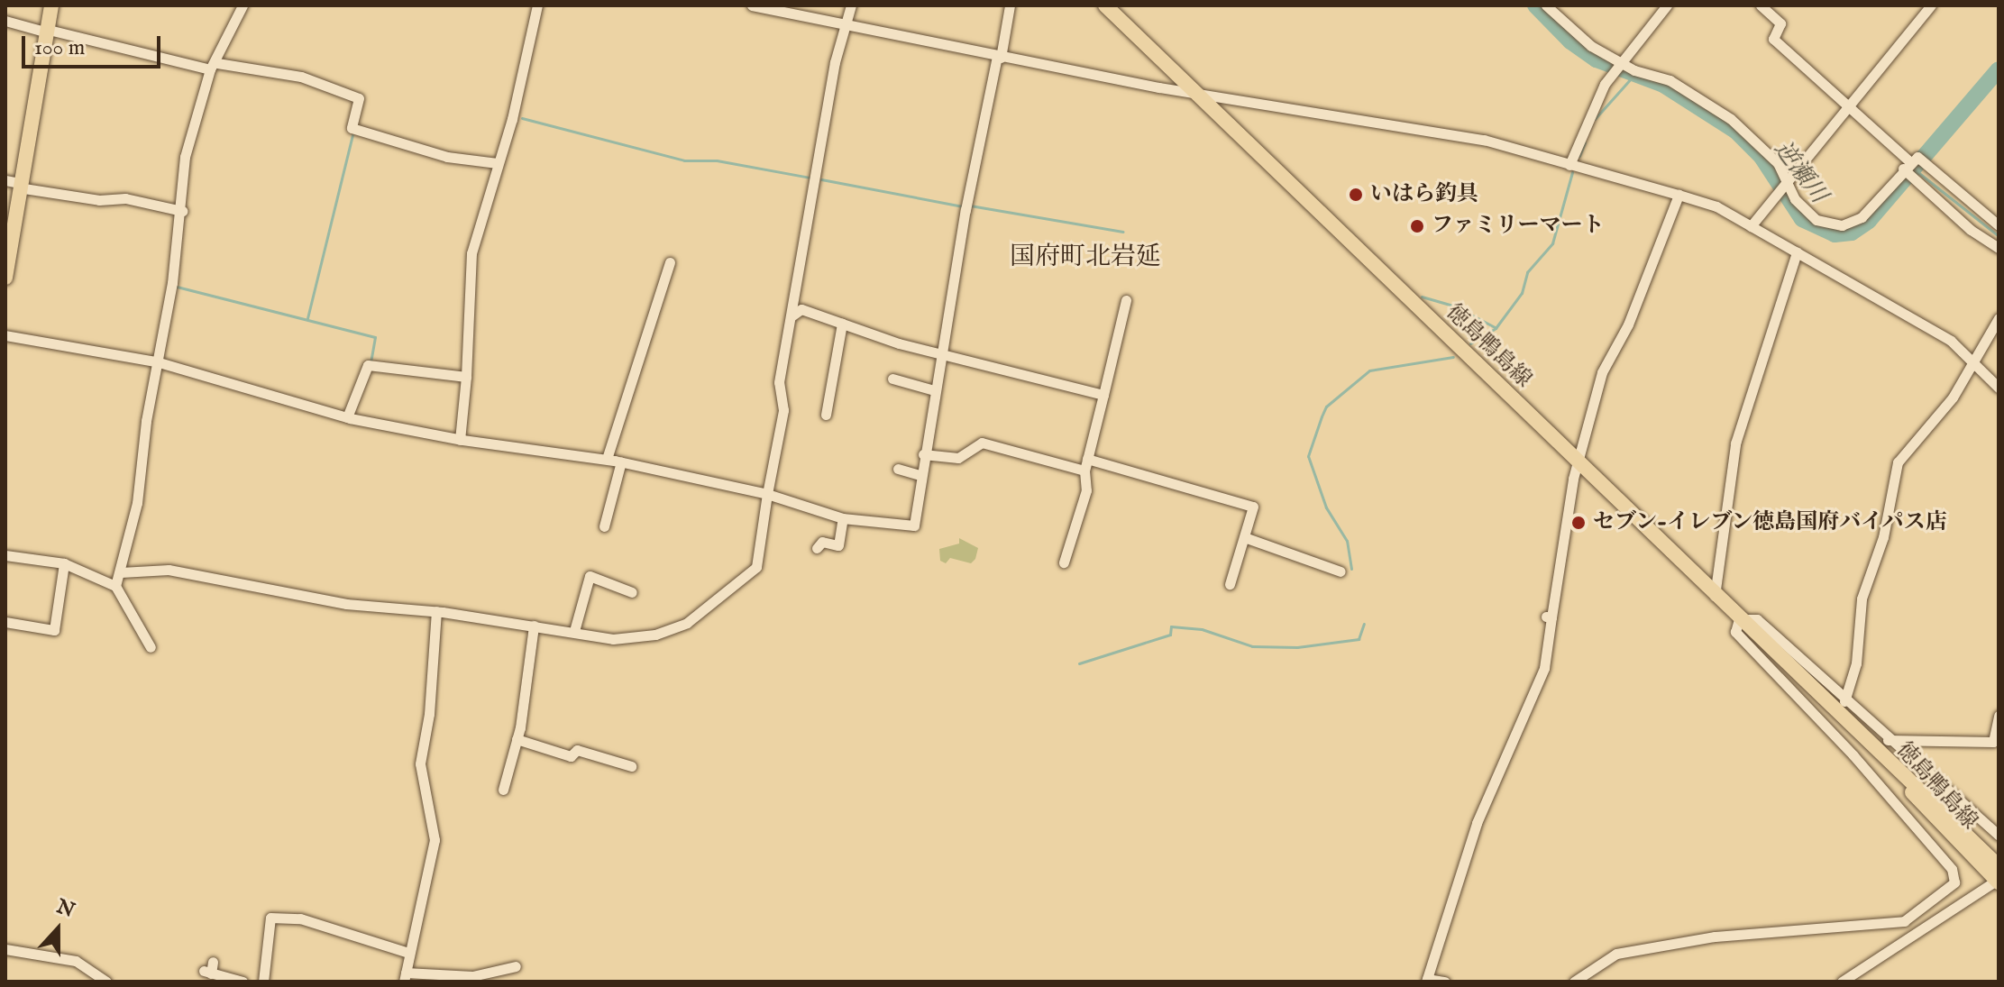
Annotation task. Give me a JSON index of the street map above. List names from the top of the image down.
{
  "streets": {
    "main road": ["徳島鴨島線"]
  },
  "districts": ["国府町北岩延"],
  "water": ["逆瀬川"],
  "places": ["いはら釣具", "ファミリーマート", "セブン-イレブン徳島国府バイパス店"],
  "scale_bar": "100 m",
  "north": "top"
}
